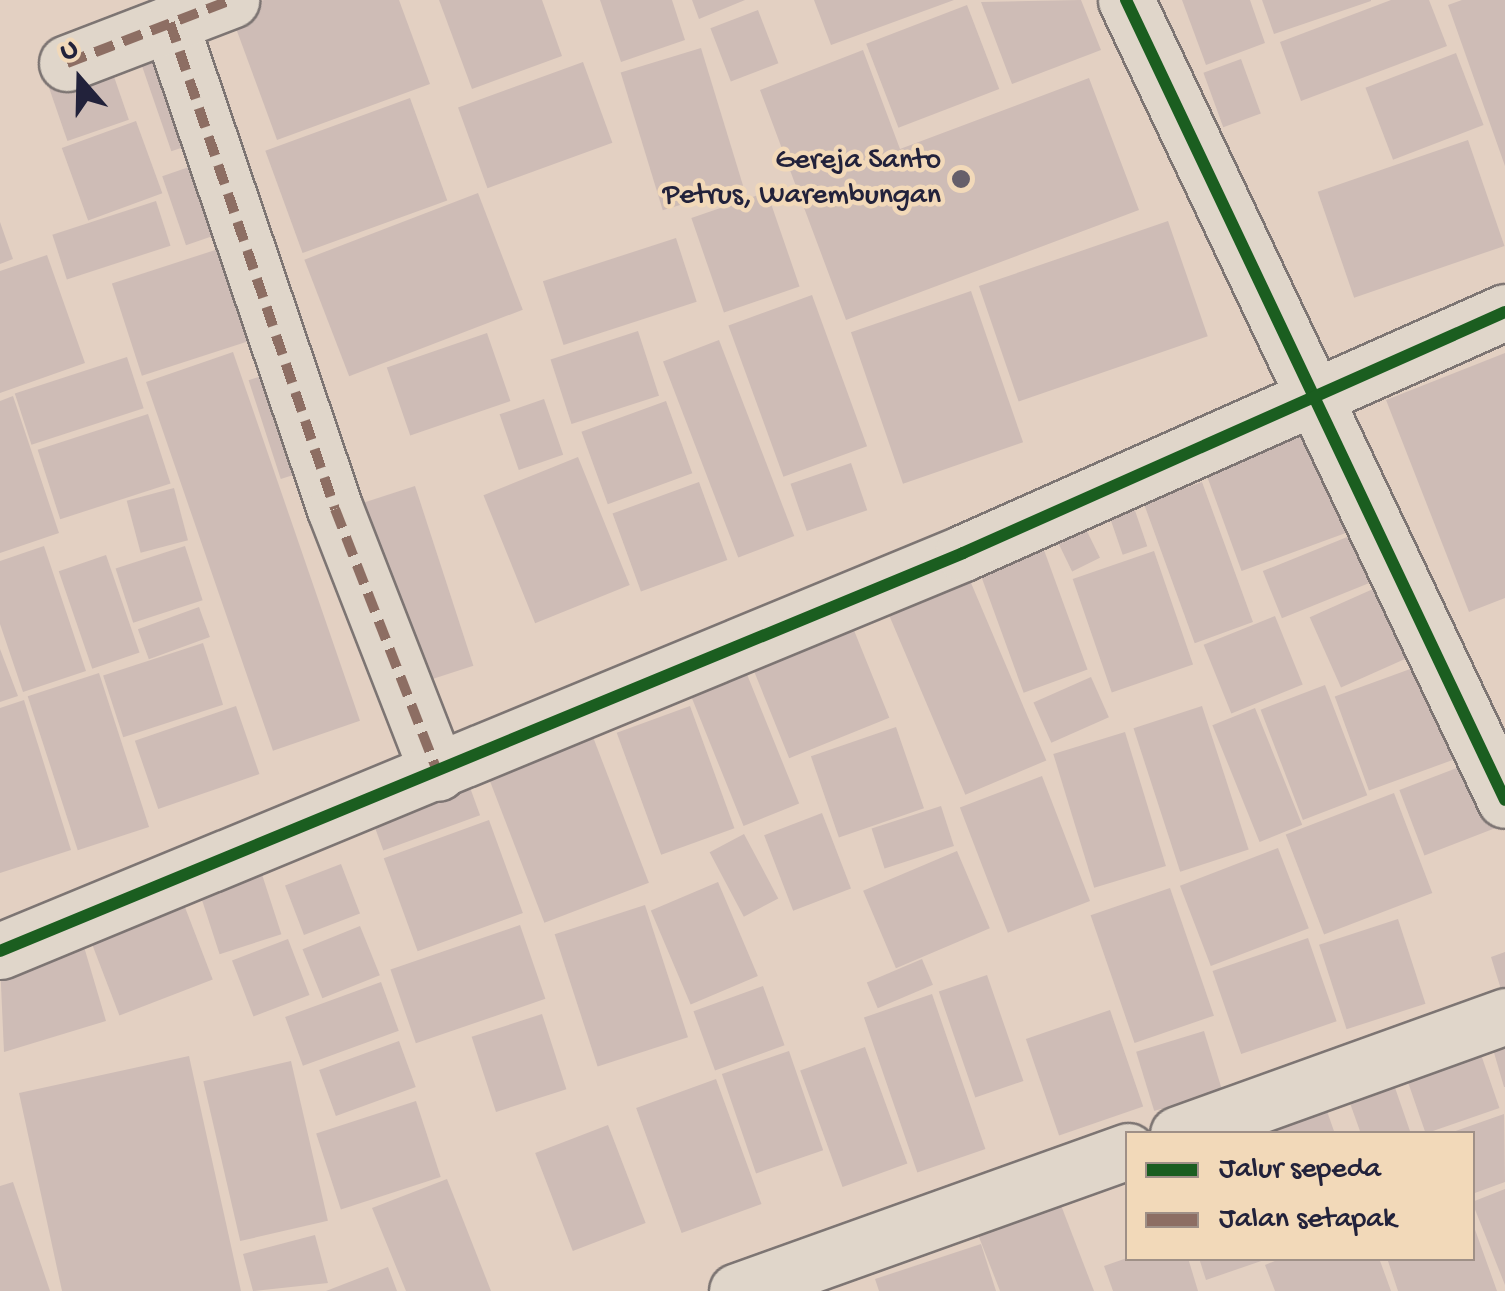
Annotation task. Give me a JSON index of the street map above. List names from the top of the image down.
{
  "places": ["Gereja Santo Petrus, Warembungan"],
  "legend": ["Jalur sepeda", "Jalan setapak"],
  "north": "top"
}
